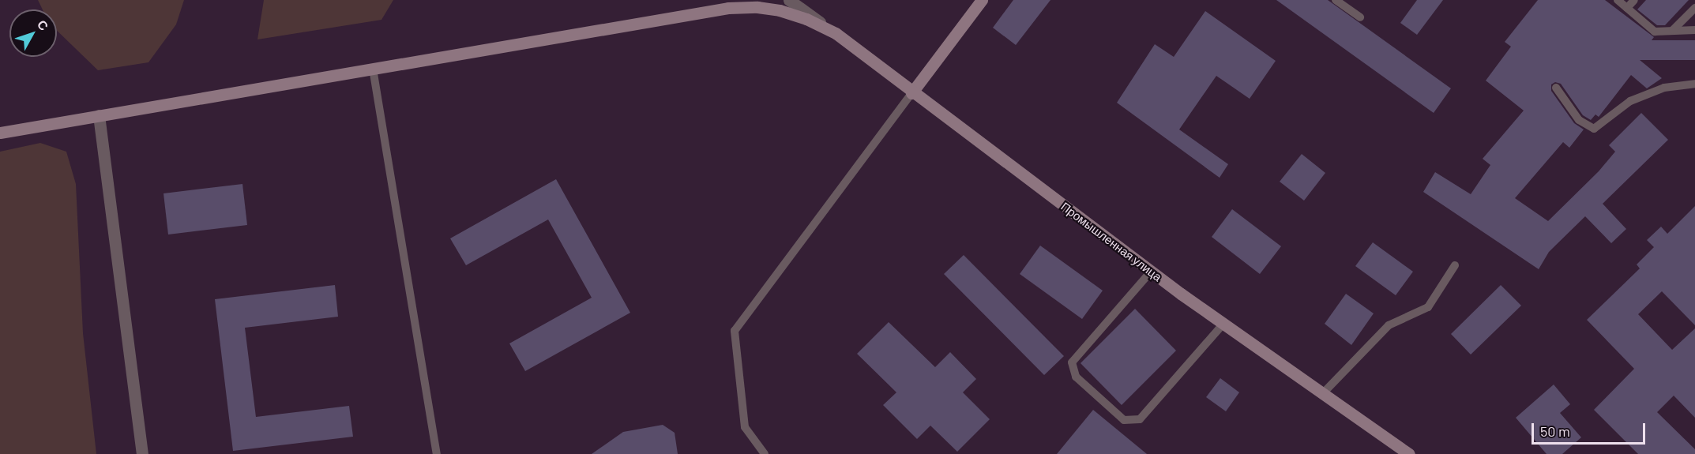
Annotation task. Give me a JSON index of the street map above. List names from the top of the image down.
{
  "streets": {
    "main road": ["Промышленная улица"]
  },
  "scale_bar": "50 m",
  "north": "top right"
}
